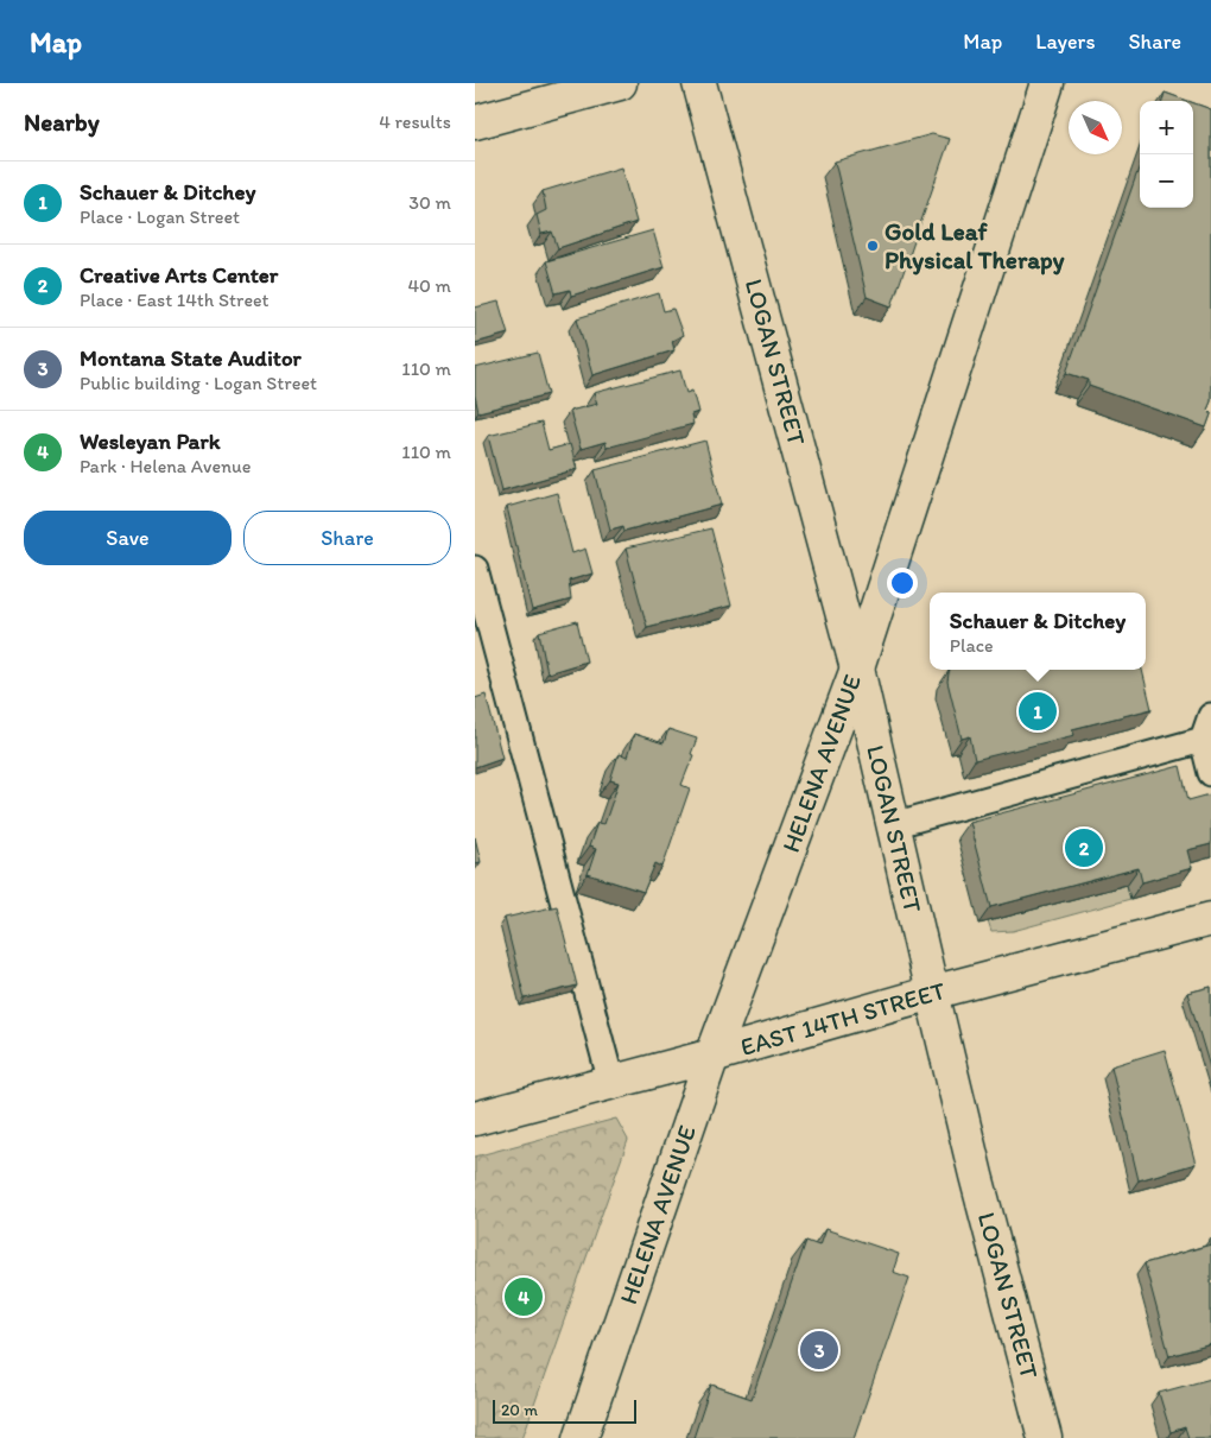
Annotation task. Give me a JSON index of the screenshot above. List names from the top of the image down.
{
  "streets": {
    "street": ["LOGAN STREET", "HELENA AVENUE", "EAST 14TH STREET"]
  },
  "crossings": [
    ["LOGAN STREET", "HELENA AVENUE"],
    ["LOGAN STREET", "EAST 14TH STREET"],
    ["HELENA AVENUE", "EAST 14TH STREET"]
  ],
  "places": ["Gold Leaf Physical Therapy"],
  "scale_bar": "20 m",
  "north": "bottom right",
  "page": {
    "header": "Map",
    "nav": ["Map", "Layers", "Share"],
    "heading": ["Nearby", "4 results"],
    "map_buttons": ["+", "−"],
    "list": [
      {
        "mark": "1",
        "name": "Schauer & Ditchey",
        "note": "Place · Logan Street",
        "value": "30 m"
      },
      {
        "mark": "2",
        "name": "Creative Arts Center",
        "note": "Place · East 14th Street",
        "value": "40 m"
      },
      {
        "mark": "3",
        "name": "Montana State Auditor",
        "note": "Public building · Logan Street",
        "value": "110 m"
      },
      {
        "mark": "4",
        "name": "Wesleyan Park",
        "note": "Park · Helena Avenue",
        "value": "110 m"
      }
    ],
    "buttons": ["Save", "Share"],
    "popup": ["Schauer & Ditchey", "Place"],
    "pins": [
      "1",
      "2",
      "4",
      "3"
    ],
    "scale": "20 m"
  }
}
